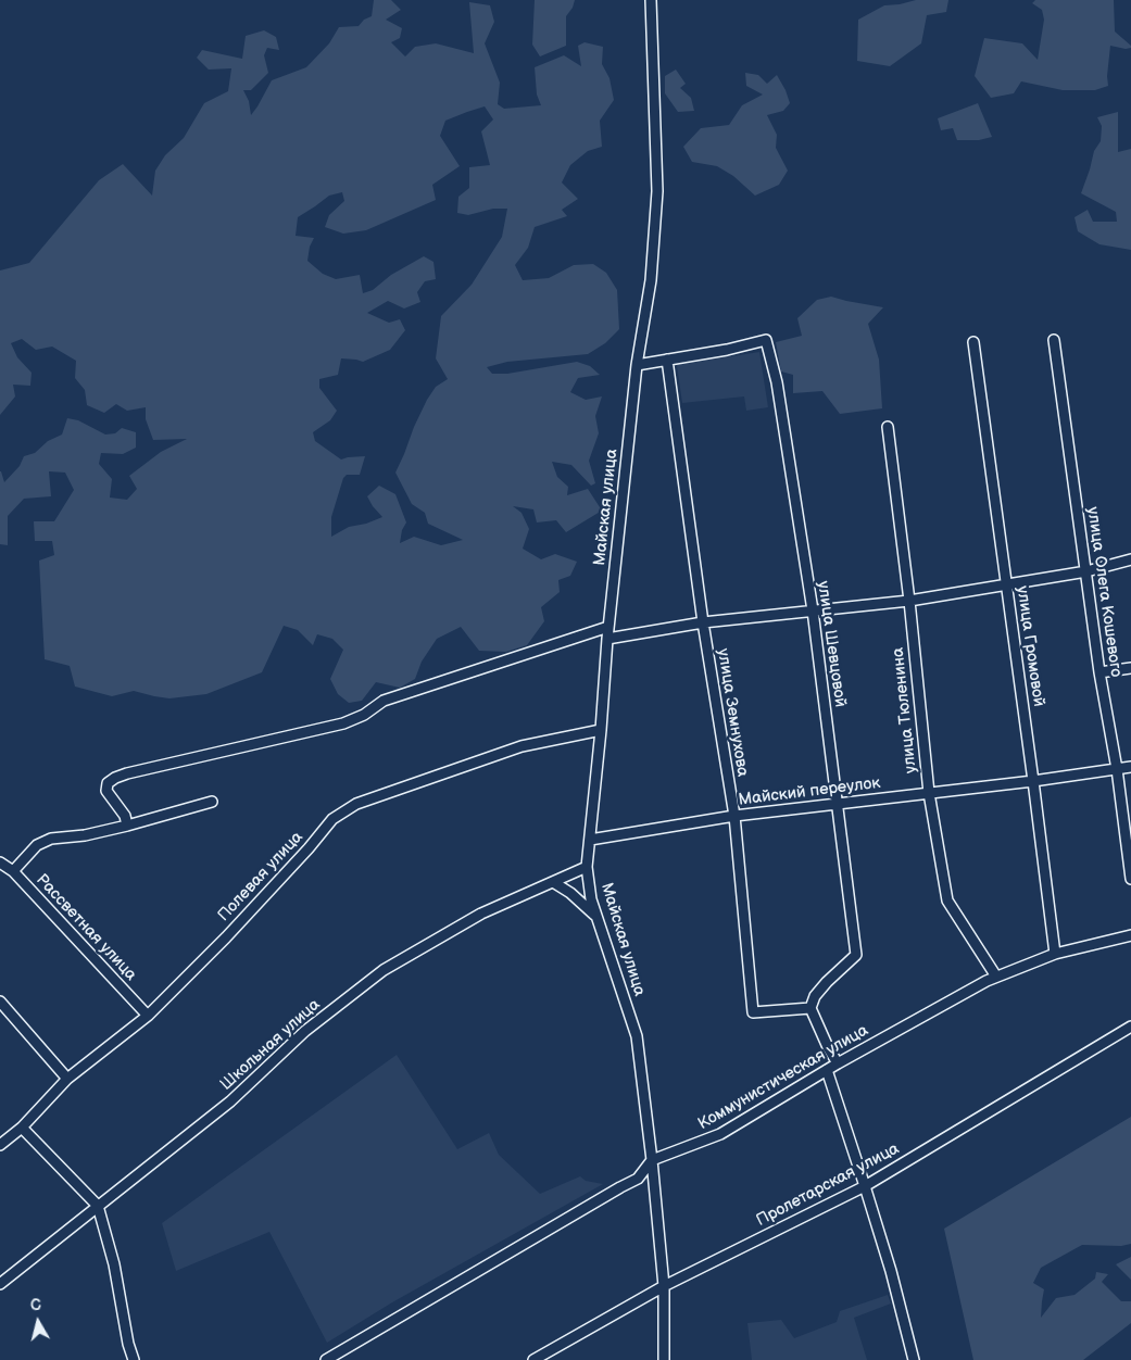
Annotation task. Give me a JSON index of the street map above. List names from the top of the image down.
{
  "streets": {
    "street": [
      "Майская улица",
      "улица Олега Кошевого",
      "улица Шевцовой",
      "улица Громовой",
      "улица Тюленина",
      "улица Земнухова",
      "Майский переулок",
      "Полевая улица",
      "Рассветная улица",
      "Школьная улица",
      "Коммунистическая улица",
      "Пролетарская улица"
    ]
  },
  "crossings": [
    ["Майская улица", "Майский переулок"],
    ["Майская улица", "Полевая улица"],
    ["Майская улица", "Школьная улица"],
    ["Майская улица", "Коммунистическая улица"],
    ["Майская улица", "Пролетарская улица"],
    ["улица Олега Кошевого", "Майский переулок"],
    ["улица Шевцовой", "улица Земнухова"],
    ["улица Шевцовой", "Майский переулок"],
    ["улица Громовой", "Майский переулок"],
    ["улица Громовой", "Коммунистическая улица"],
    ["улица Тюленина", "Майский переулок"],
    ["улица Тюленина", "Коммунистическая улица"],
    ["улица Земнухова", "Майский переулок"],
    ["Полевая улица", "Рассветная улица"]
  ],
  "north": "top"
}
